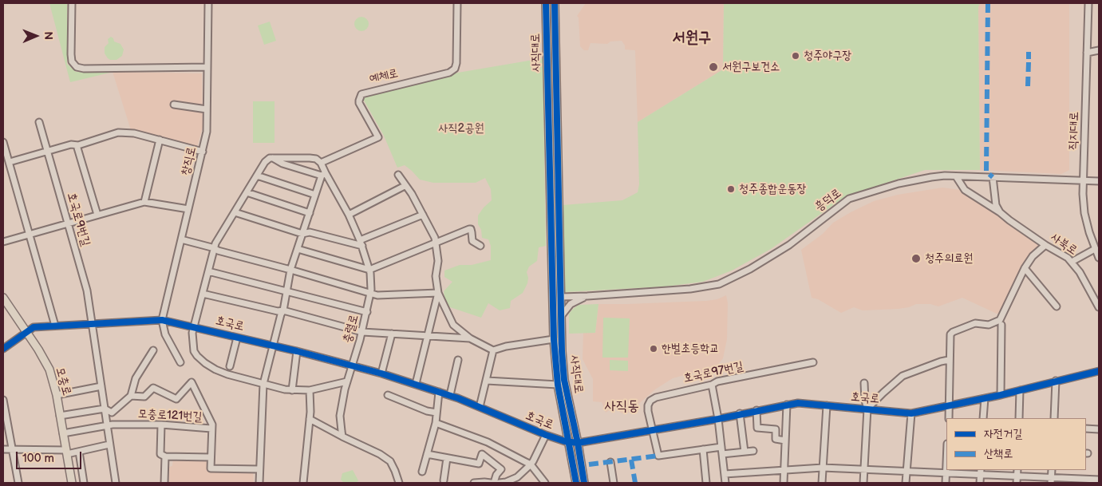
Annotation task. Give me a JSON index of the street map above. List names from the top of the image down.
{
  "streets": {
    "main road": ["사직대로", "모충로"],
    "street": [
      "예체로",
      "직지대로",
      "창직로",
      "흥덕로",
      "호국로9번길",
      "사북로",
      "호국로",
      "충렬로",
      "호국로97번길",
      "모충로121번길"
    ]
  },
  "crossings": [
    ["사직대로", "흥덕로"],
    ["사직대로", "호국로"],
    ["예체로", "충렬로"],
    ["직지대로", "흥덕로"],
    ["창직로", "호국로"],
    ["흥덕로", "사북로"],
    ["호국로9번길", "호국로"],
    ["호국로9번길", "모충로121번길"],
    ["호국로", "충렬로"],
    ["호국로", "호국로97번길"],
    ["호국로", "모충로"],
    ["모충로", "모충로121번길"]
  ],
  "districts": ["서원구", "사직동"],
  "parks": ["사직2공원"],
  "places": [
    "청주야구장",
    "서원구보건소",
    "청주종합운동장",
    "청주의료원",
    "한벌초등학교"
  ],
  "legend": ["자전거길", "산책로"],
  "scale_bar": "100 m",
  "north": "right"
}
